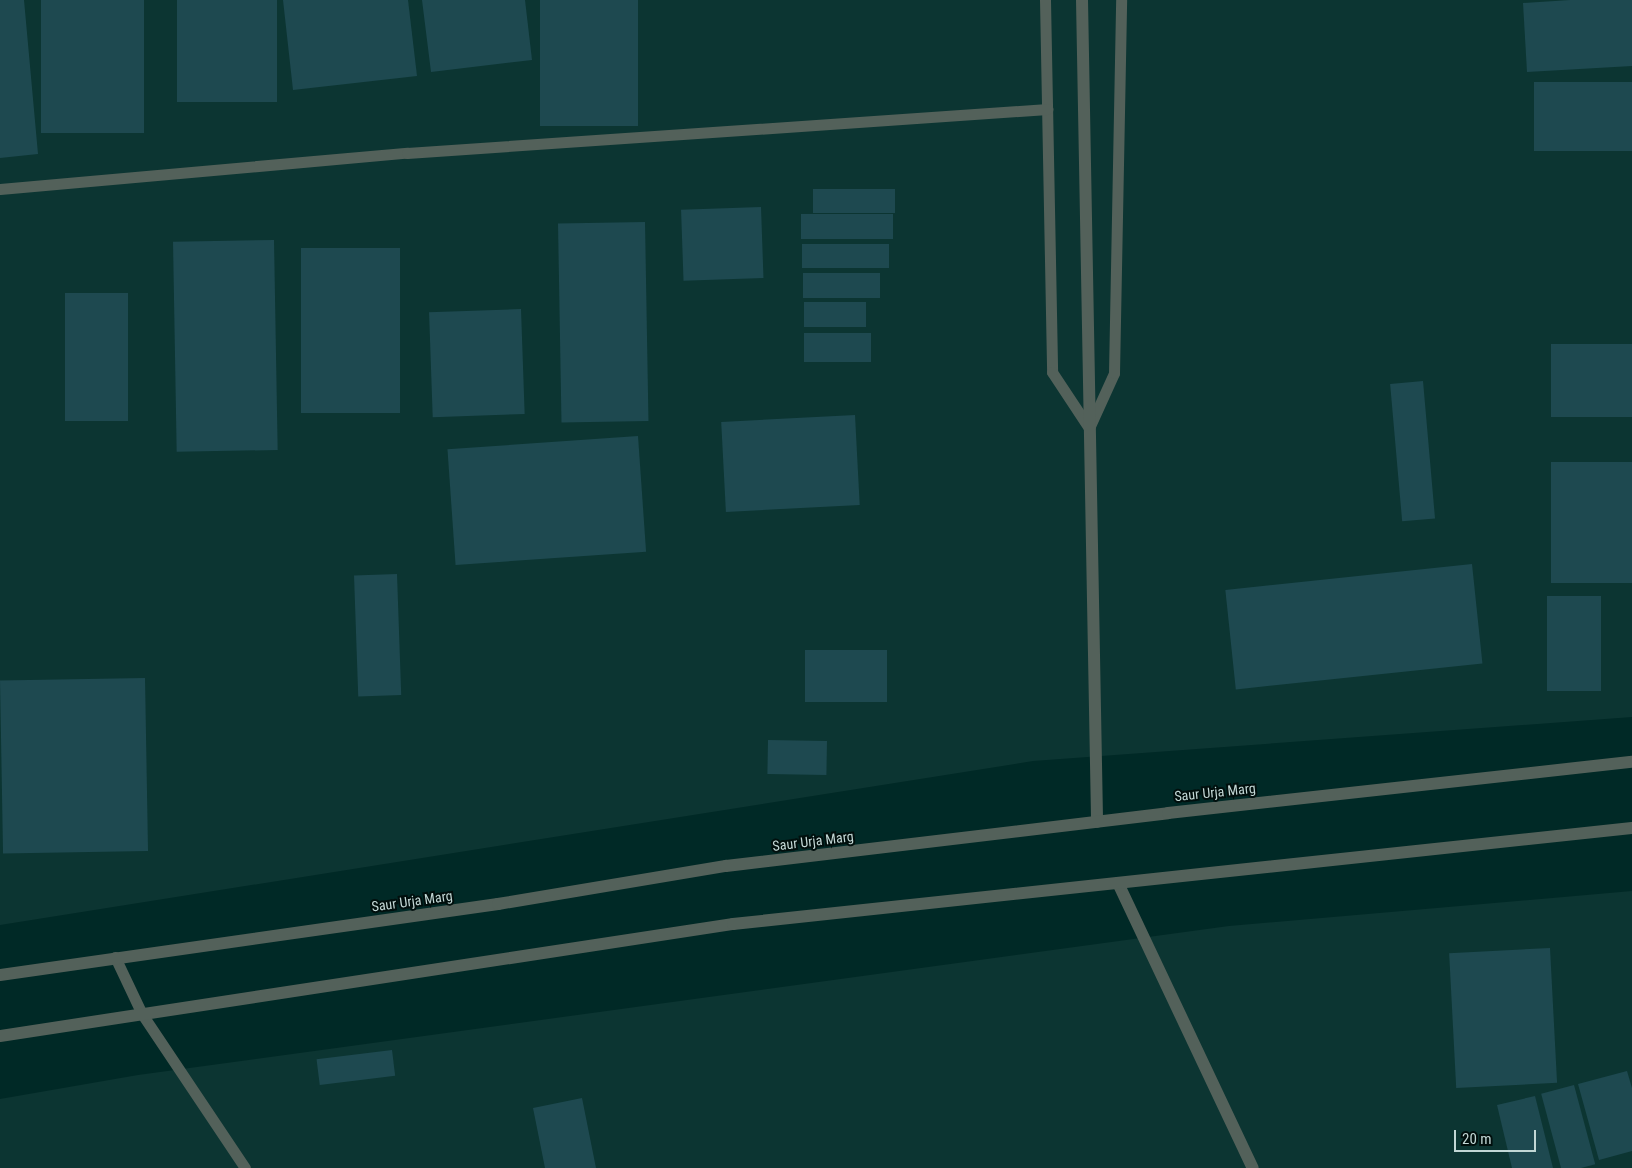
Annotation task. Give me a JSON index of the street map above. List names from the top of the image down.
{
  "streets": {
    "street": ["Saur Urja Marg"]
  },
  "scale_bar": "20 m"
}
